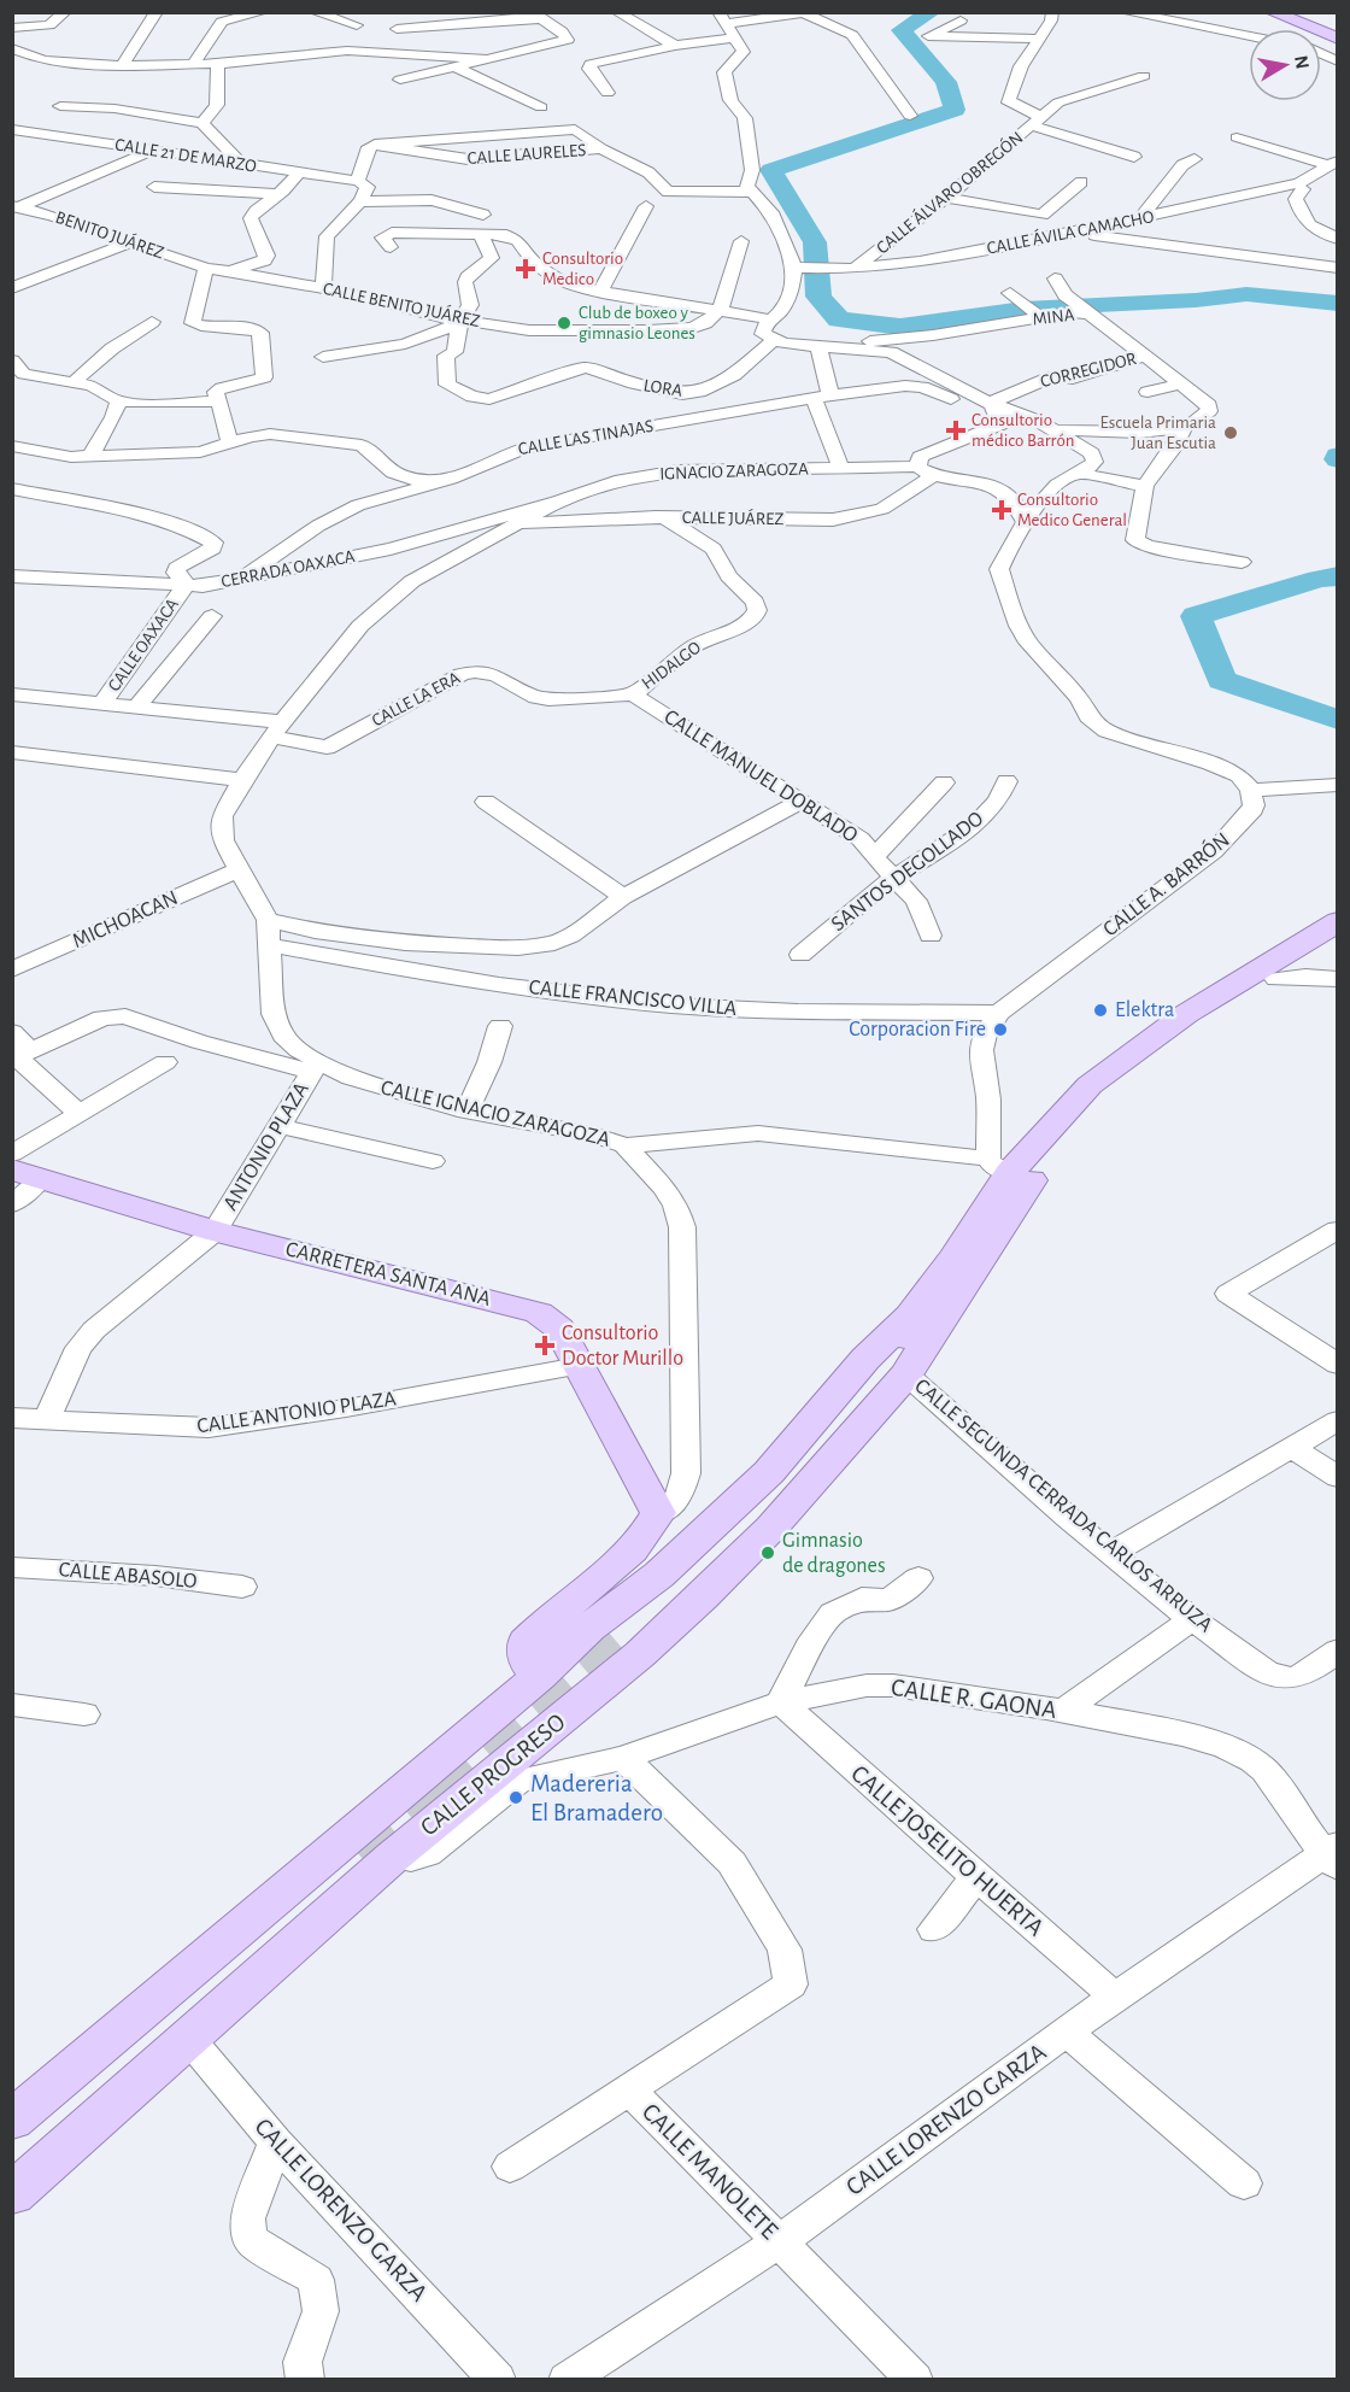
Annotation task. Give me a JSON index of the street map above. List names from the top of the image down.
{
  "streets": {
    "main road": ["CALLE IGNACIO ZARAGOZA", "CARRETERA SANTA ANA", "CALLE PROGRESO"],
    "street": [
      "CALLE LAURELES",
      "CALLE 21 DE MARZO",
      "CALLE ÁLVARO OBREGÓN",
      "CALLE ÁVILA CAMACHO",
      "BENITO JUÁREZ",
      "CALLE BENITO JUÁREZ",
      "MINA",
      "CORREGIDOR",
      "LORA",
      "CALLE LAS TINAJAS",
      "IGNACIO ZARAGOZA",
      "CALLE JUÁREZ",
      "CERRADA OAXACA",
      "CALLE OAXACA",
      "HIDALGO",
      "CALLE LA ERA",
      "CALLE MANUEL DOBLADO",
      "SANTOS DEGOLLADO",
      "CALLE A. BARRÓN",
      "MICHOACAN",
      "CALLE FRANCISCO VILLA",
      "ANTONIO PLAZA",
      "CALLE ANTONIO PLAZA",
      "CALLE SEGUNDA CERRADA CARLOS ARRUZA",
      "CALLE ABASOLO",
      "CALLE R. GAONA",
      "CALLE JOSELITO HUERTA",
      "CALLE LORENZO GARZA",
      "CALLE MANOLETE"
    ]
  },
  "crossings": [
    ["CALLE ÁLVARO OBREGÓN", "CALLE ÁVILA CAMACHO"],
    ["BENITO JUÁREZ", "CALLE BENITO JUÁREZ"],
    ["CALLE BENITO JUÁREZ", "LORA"],
    ["MINA", "CORREGIDOR"],
    ["IGNACIO ZARAGOZA", "CALLE JUÁREZ"],
    ["IGNACIO ZARAGOZA", "CERRADA OAXACA"],
    ["IGNACIO ZARAGOZA", "CALLE IGNACIO ZARAGOZA"],
    ["CALLE JUÁREZ", "HIDALGO"],
    ["CALLE JUÁREZ", "CALLE IGNACIO ZARAGOZA"],
    ["CERRADA OAXACA", "CALLE OAXACA"],
    ["CERRADA OAXACA", "CALLE IGNACIO ZARAGOZA"],
    ["HIDALGO", "CALLE LA ERA"],
    ["HIDALGO", "CALLE MANUEL DOBLADO"],
    ["CALLE LA ERA", "CALLE MANUEL DOBLADO"],
    ["CALLE LA ERA", "CALLE IGNACIO ZARAGOZA"],
    ["CALLE MANUEL DOBLADO", "SANTOS DEGOLLADO"],
    ["CALLE A. BARRÓN", "CALLE FRANCISCO VILLA"],
    ["MICHOACAN", "CALLE IGNACIO ZARAGOZA"],
    ["CALLE FRANCISCO VILLA", "CALLE IGNACIO ZARAGOZA"],
    ["CALLE IGNACIO ZARAGOZA", "ANTONIO PLAZA"],
    ["CALLE IGNACIO ZARAGOZA", "CARRETERA SANTA ANA"],
    ["ANTONIO PLAZA", "CARRETERA SANTA ANA"],
    ["ANTONIO PLAZA", "CALLE ANTONIO PLAZA"],
    ["CARRETERA SANTA ANA", "CALLE ANTONIO PLAZA"],
    ["CALLE SEGUNDA CERRADA CARLOS ARRUZA", "CALLE PROGRESO"],
    ["CALLE R. GAONA", "CALLE PROGRESO"],
    ["CALLE R. GAONA", "CALLE JOSELITO HUERTA"],
    ["CALLE R. GAONA", "CALLE LORENZO GARZA"],
    ["CALLE R. GAONA", "CALLE MANOLETE"],
    ["CALLE PROGRESO", "CALLE LORENZO GARZA"],
    ["CALLE JOSELITO HUERTA", "CALLE LORENZO GARZA"],
    ["CALLE LORENZO GARZA", "CALLE MANOLETE"]
  ],
  "places": {
    "health": [
      "Consultorio Medico",
      "Consultorio médico Barrón",
      "Consultorio Medico General",
      "Consultorio Doctor Murillo"
    ],
    "other": [
      "Club de boxeo y gimnasio Leones",
      "Escuela Primaria Juan Escutia",
      "Elektra",
      "Corporacion Fire",
      "Gimnasio de dragones",
      "Madereria El Bramadero"
    ]
  },
  "north": "right"
}
